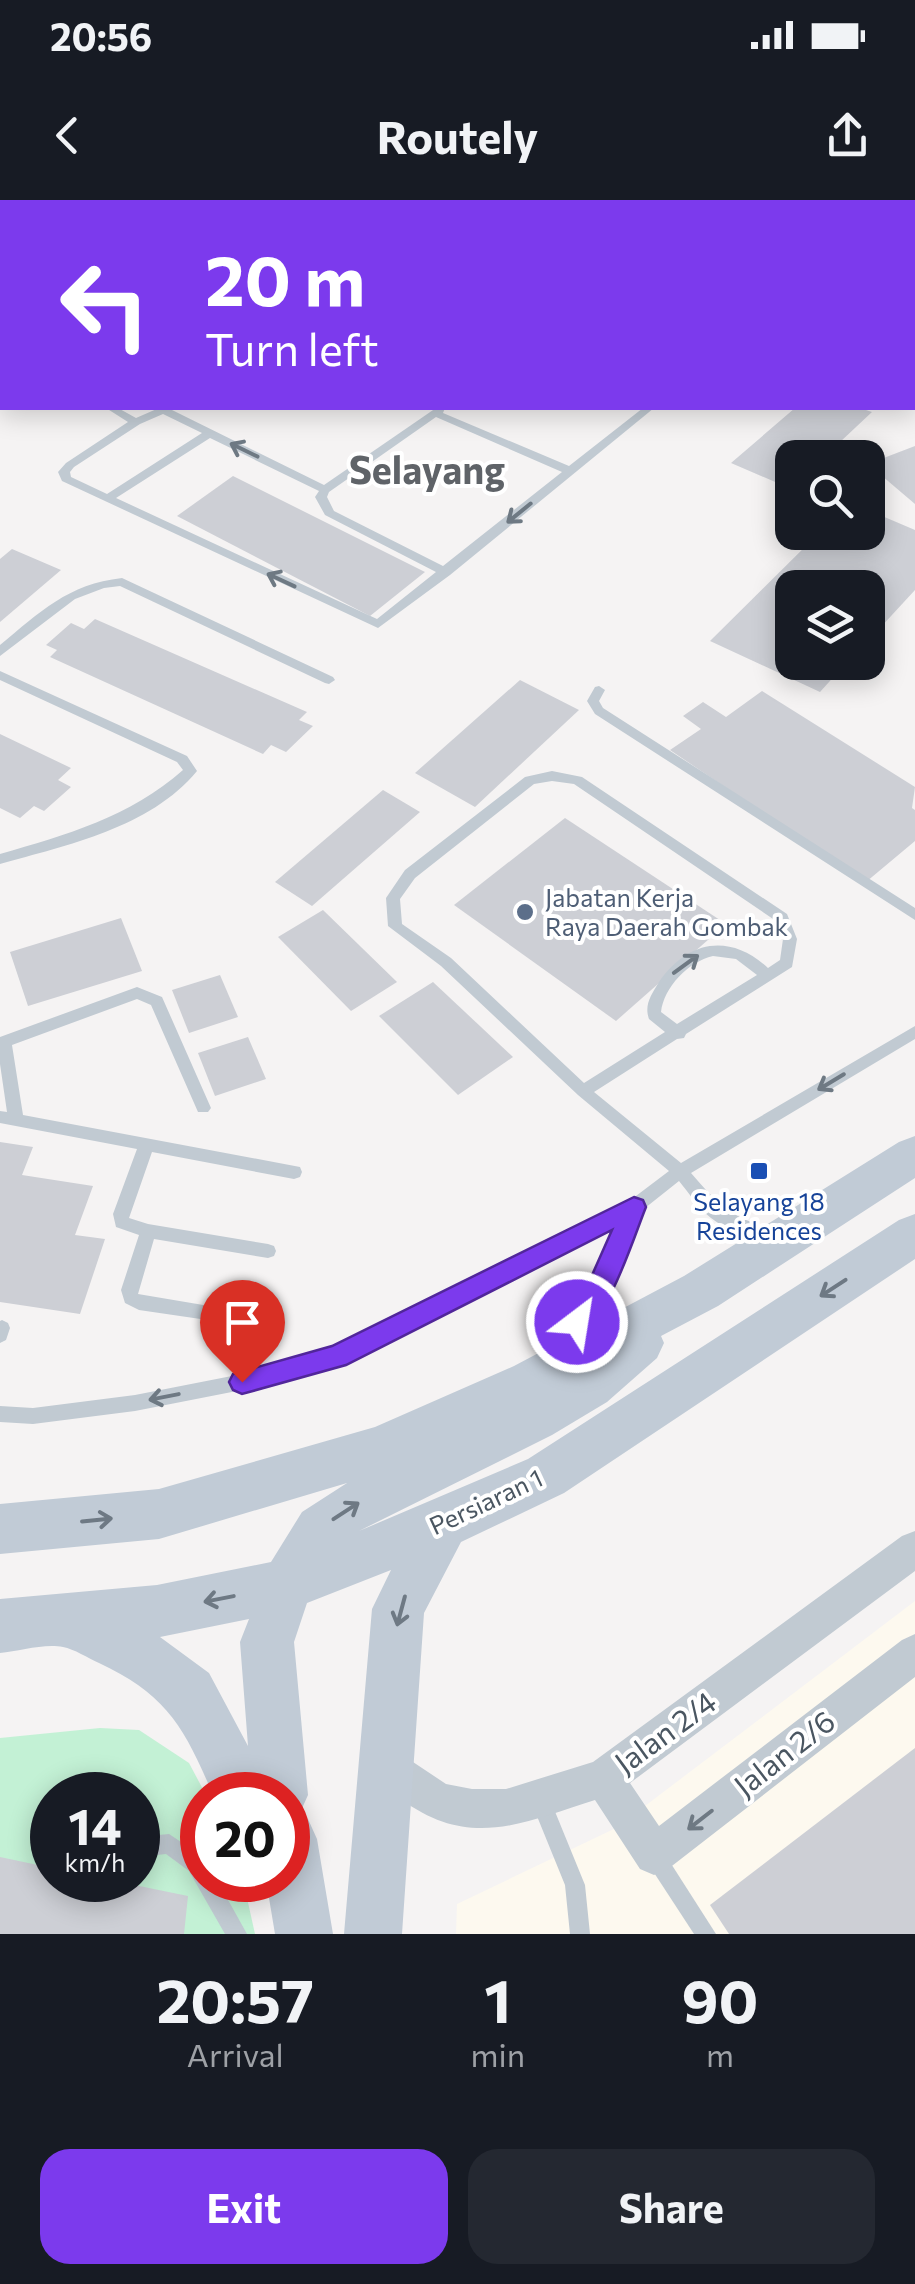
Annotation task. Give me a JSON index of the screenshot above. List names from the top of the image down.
{
  "streets": {
    "main road": ["Persiaran 1"],
    "street": ["Jalan 2/4", "Jalan 2/6"]
  },
  "one_way": ["Jalan 2/6"],
  "districts": ["Selayang"],
  "places": {
    "other": ["Jabatan Kerja Raya Daerah Gombak"],
    "transit": ["Selayang 18 Residences"]
  },
  "page": {
    "status": "20:56",
    "header": "Routely",
    "turn": ["20 m", "Turn left"],
    "speed": "14 km/h",
    "limit": "20",
    "eta": [
      "20:57",
      "Arrival",
      "1",
      "min",
      "90",
      "m"
    ],
    "buttons": ["Exit", "Share"]
  }
}
